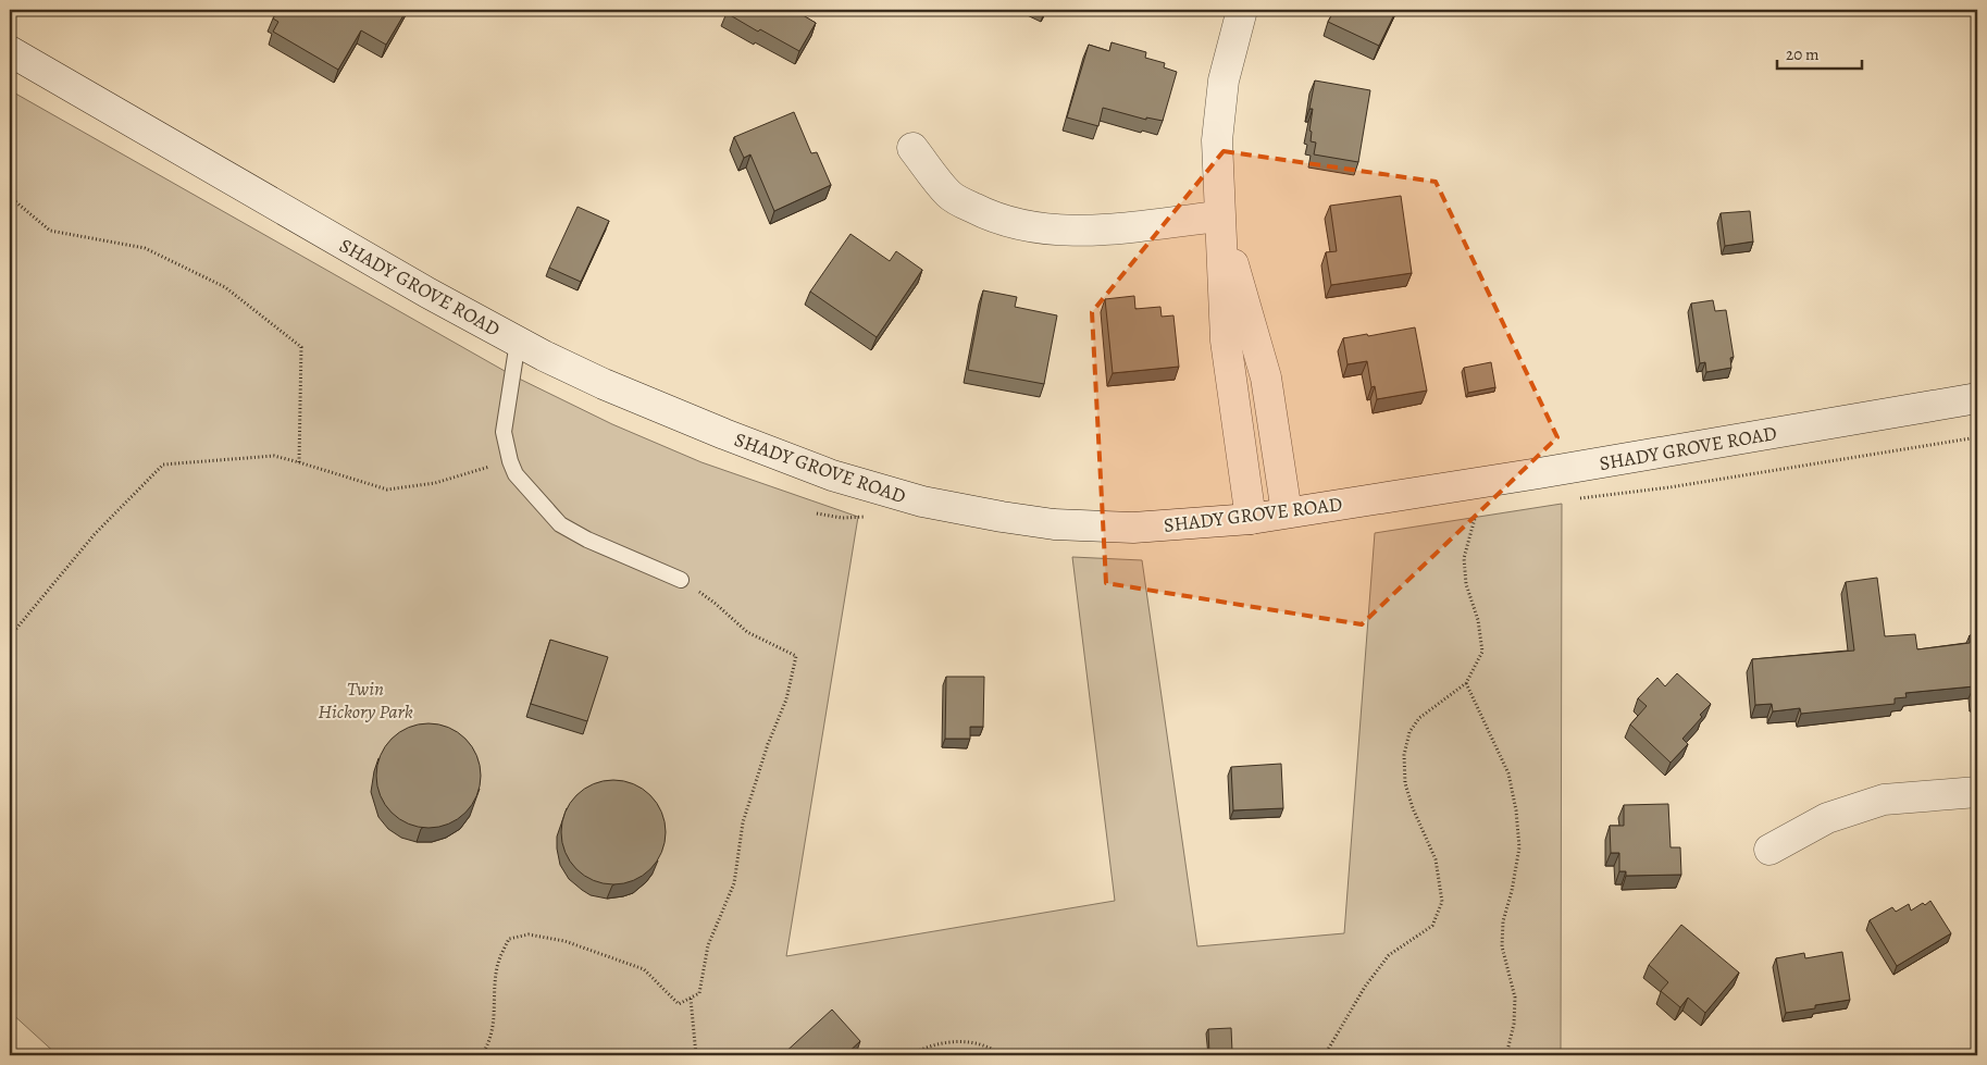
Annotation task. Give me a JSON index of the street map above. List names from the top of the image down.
{
  "streets": {
    "main road": ["SHADY GROVE ROAD"]
  },
  "parks": ["Twin Hickory Park"],
  "scale_bar": "20 m"
}
